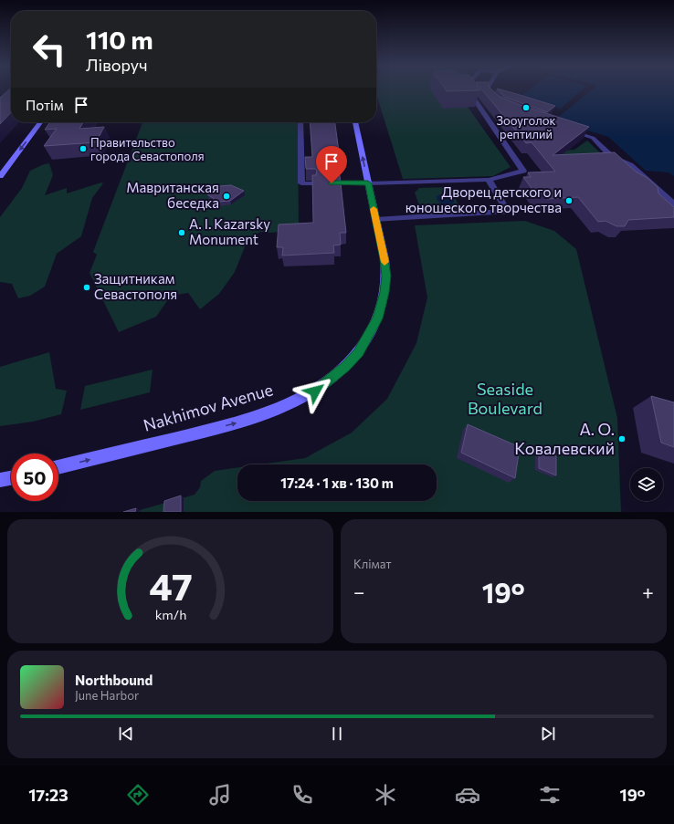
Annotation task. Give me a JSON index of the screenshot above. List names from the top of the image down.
{
  "streets": {
    "main road": ["Nakhimov Avenue"]
  },
  "one_way": ["Nakhimov Avenue"],
  "parks": ["Seaside Boulevard"],
  "places": [
    "Зооуголок рептилий",
    "Правительство города Севастополя",
    "Мавританская беседка",
    "Дворец детского и юношеского творчества",
    "A. I. Kazarsky Monument",
    "Защитникам Севастополя",
    "А. О. Ковалевский"
  ],
  "page": {
    "turn": ["110 m", "Ліворуч"],
    "then": "Потім",
    "limit": "50",
    "trip": "17:24 · 1 хв · 130 m",
    "tile": "Клімат",
    "heat": ["−", "19°", "+"],
    "song": ["Northbound", "June Harbor"],
    "tabs": ["17:23", "19°"],
    "gauge": ["47", "km/h"]
  }
}
